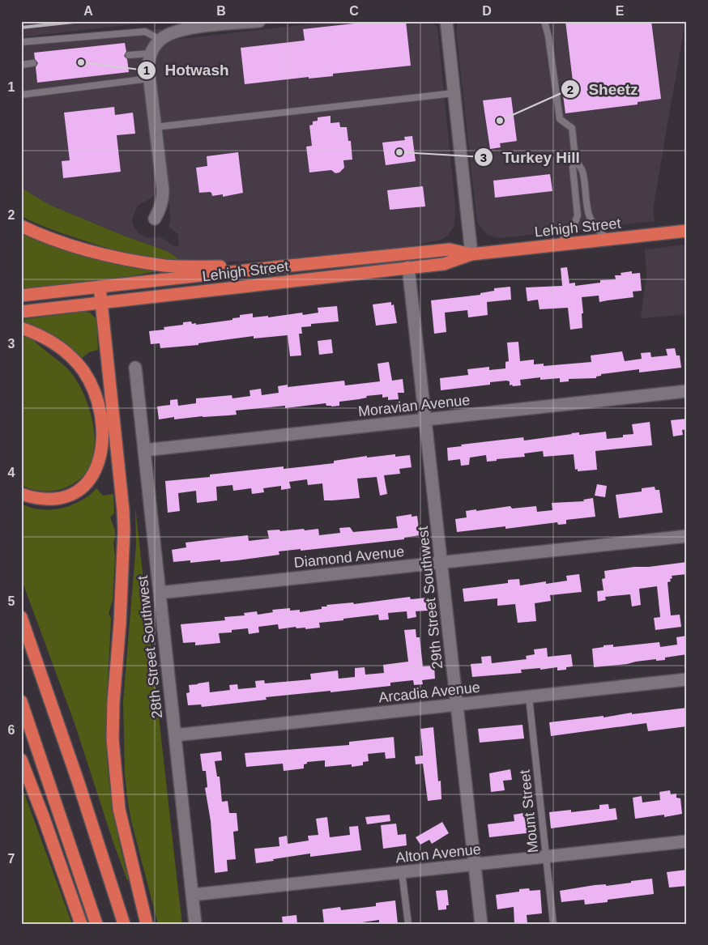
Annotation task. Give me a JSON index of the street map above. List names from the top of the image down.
{
  "streets": {
    "highway": ["Lehigh Street"],
    "street": [
      "Moravian Avenue",
      "Diamond Avenue",
      "29th Street Southwest",
      "28th Street Southwest",
      "Arcadia Avenue",
      "Alton Avenue"
    ],
    "lane": ["Mount Street"]
  },
  "crossings": [
    ["Lehigh Street", "29th Street Southwest"],
    ["Moravian Avenue", "29th Street Southwest"],
    ["Moravian Avenue", "28th Street Southwest"],
    ["Diamond Avenue", "29th Street Southwest"],
    ["Diamond Avenue", "28th Street Southwest"],
    ["29th Street Southwest", "Arcadia Avenue"],
    ["29th Street Southwest", "Alton Avenue"],
    ["28th Street Southwest", "Arcadia Avenue"],
    ["28th Street Southwest", "Alton Avenue"],
    ["Arcadia Avenue", "Mount Street"],
    ["Mount Street", "Alton Avenue"]
  ],
  "places": ["Hotwash", "Sheetz", "Turkey Hill"],
  "grid": {
    "columns": [
      "A",
      "B",
      "C",
      "D",
      "E"
    ],
    "rows": [
      "1",
      "2",
      "3",
      "4",
      "5",
      "6",
      "7"
    ]
  }
}
